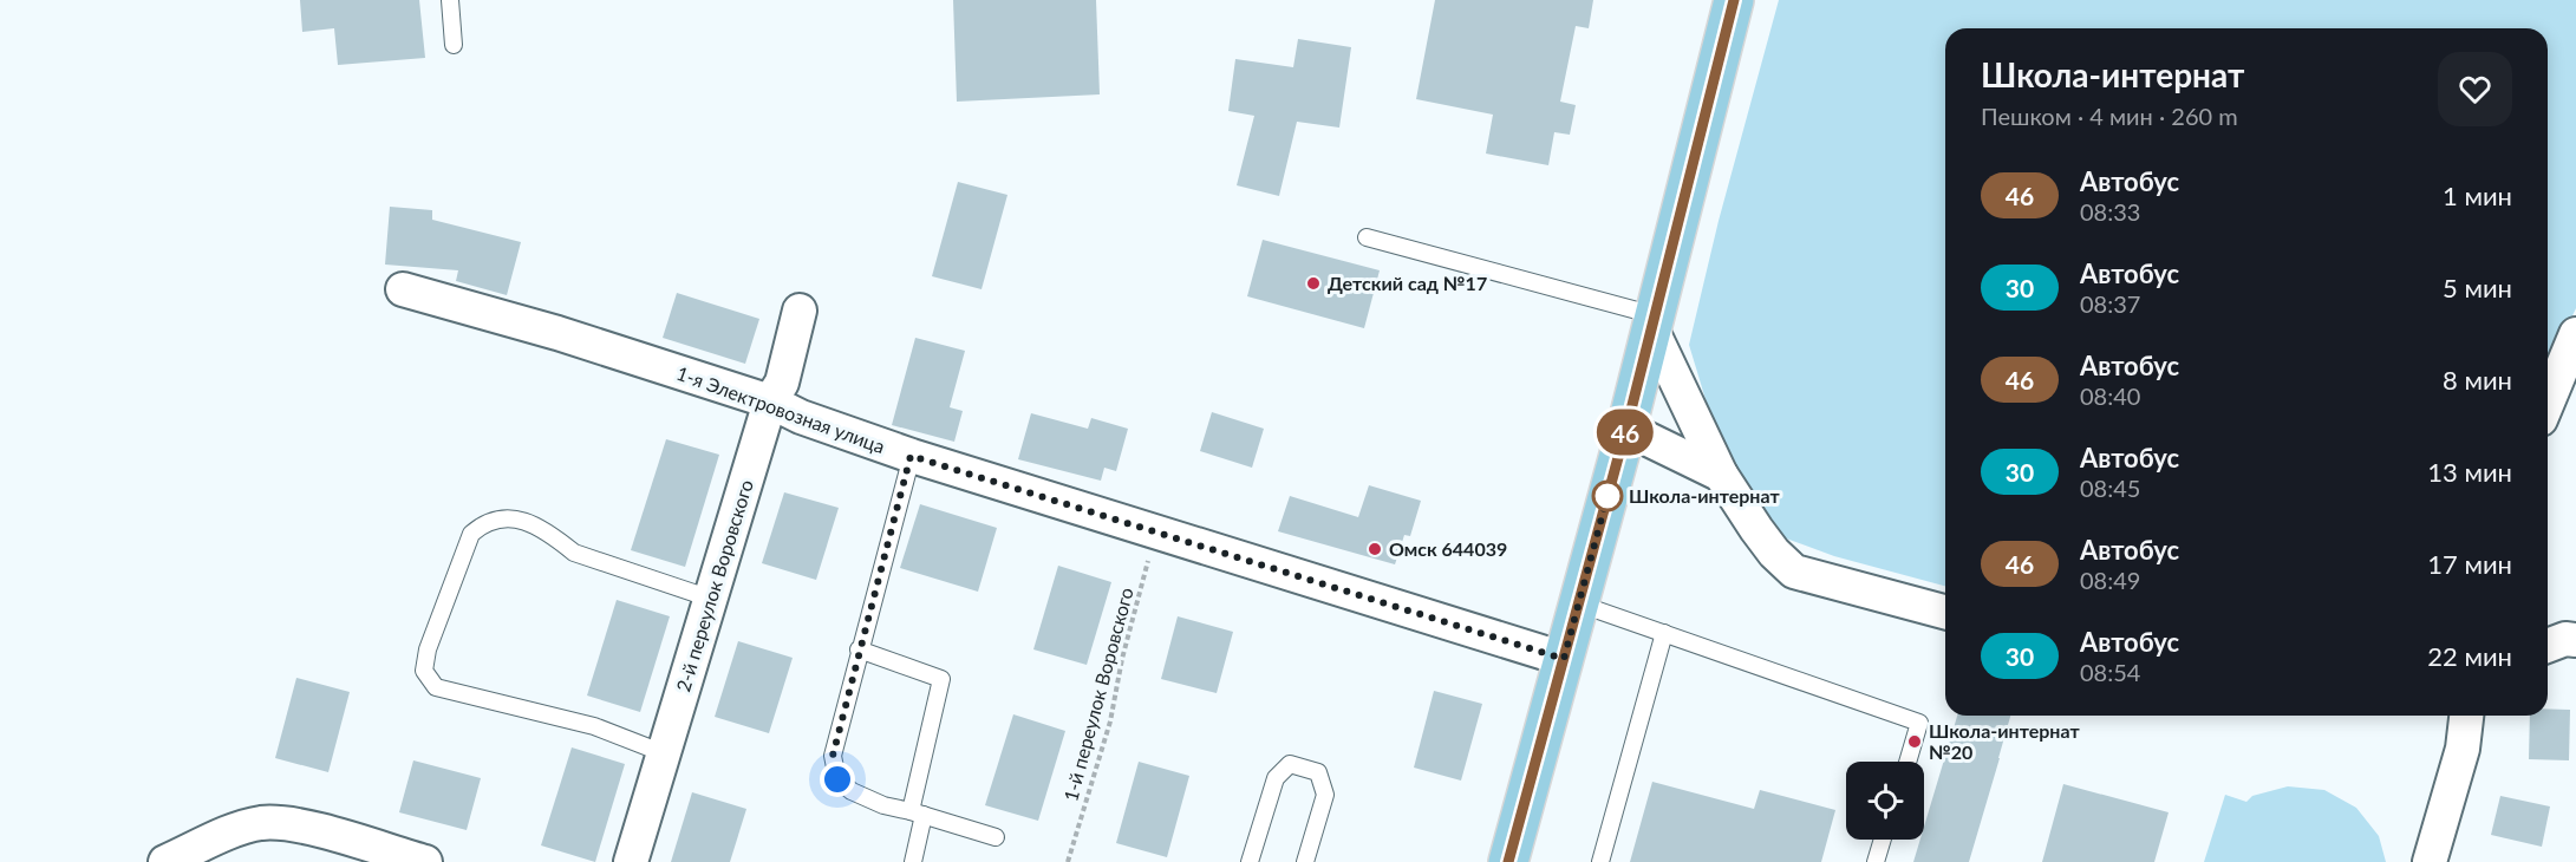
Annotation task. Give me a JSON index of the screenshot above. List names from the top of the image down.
{
  "streets": {
    "street": ["1-я Электровозная улица", "2-й переулок Воровского"],
    "path": ["1-й переулок Воровского"]
  },
  "crossings": [
    ["1-я Электровозная улица", "2-й переулок Воровского"],
    ["1-я Электровозная улица", "1-й переулок Воровского"]
  ],
  "places": [
    "Детский сад №17",
    "Школа-интернат",
    "Омск 644039",
    "Школа-интернат №20"
  ],
  "lines": ["bus line 46"],
  "page": {
    "on_map": "46",
    "heading": ["Школа-интернат", "Пешком · 4 мин · 260 m"],
    "list": [
      {
        "mark": "46",
        "name": "Автобус",
        "note": "08:33",
        "value": "1 мин"
      },
      {
        "mark": "30",
        "name": "Автобус",
        "note": "08:37",
        "value": "5 мин"
      },
      {
        "mark": "46",
        "name": "Автобус",
        "note": "08:40",
        "value": "8 мин"
      },
      {
        "mark": "30",
        "name": "Автобус",
        "note": "08:45",
        "value": "13 мин"
      },
      {
        "mark": "46",
        "name": "Автобус",
        "note": "08:49",
        "value": "17 мин"
      },
      {
        "mark": "30",
        "name": "Автобус",
        "note": "08:54",
        "value": "22 мин"
      }
    ]
  }
}
